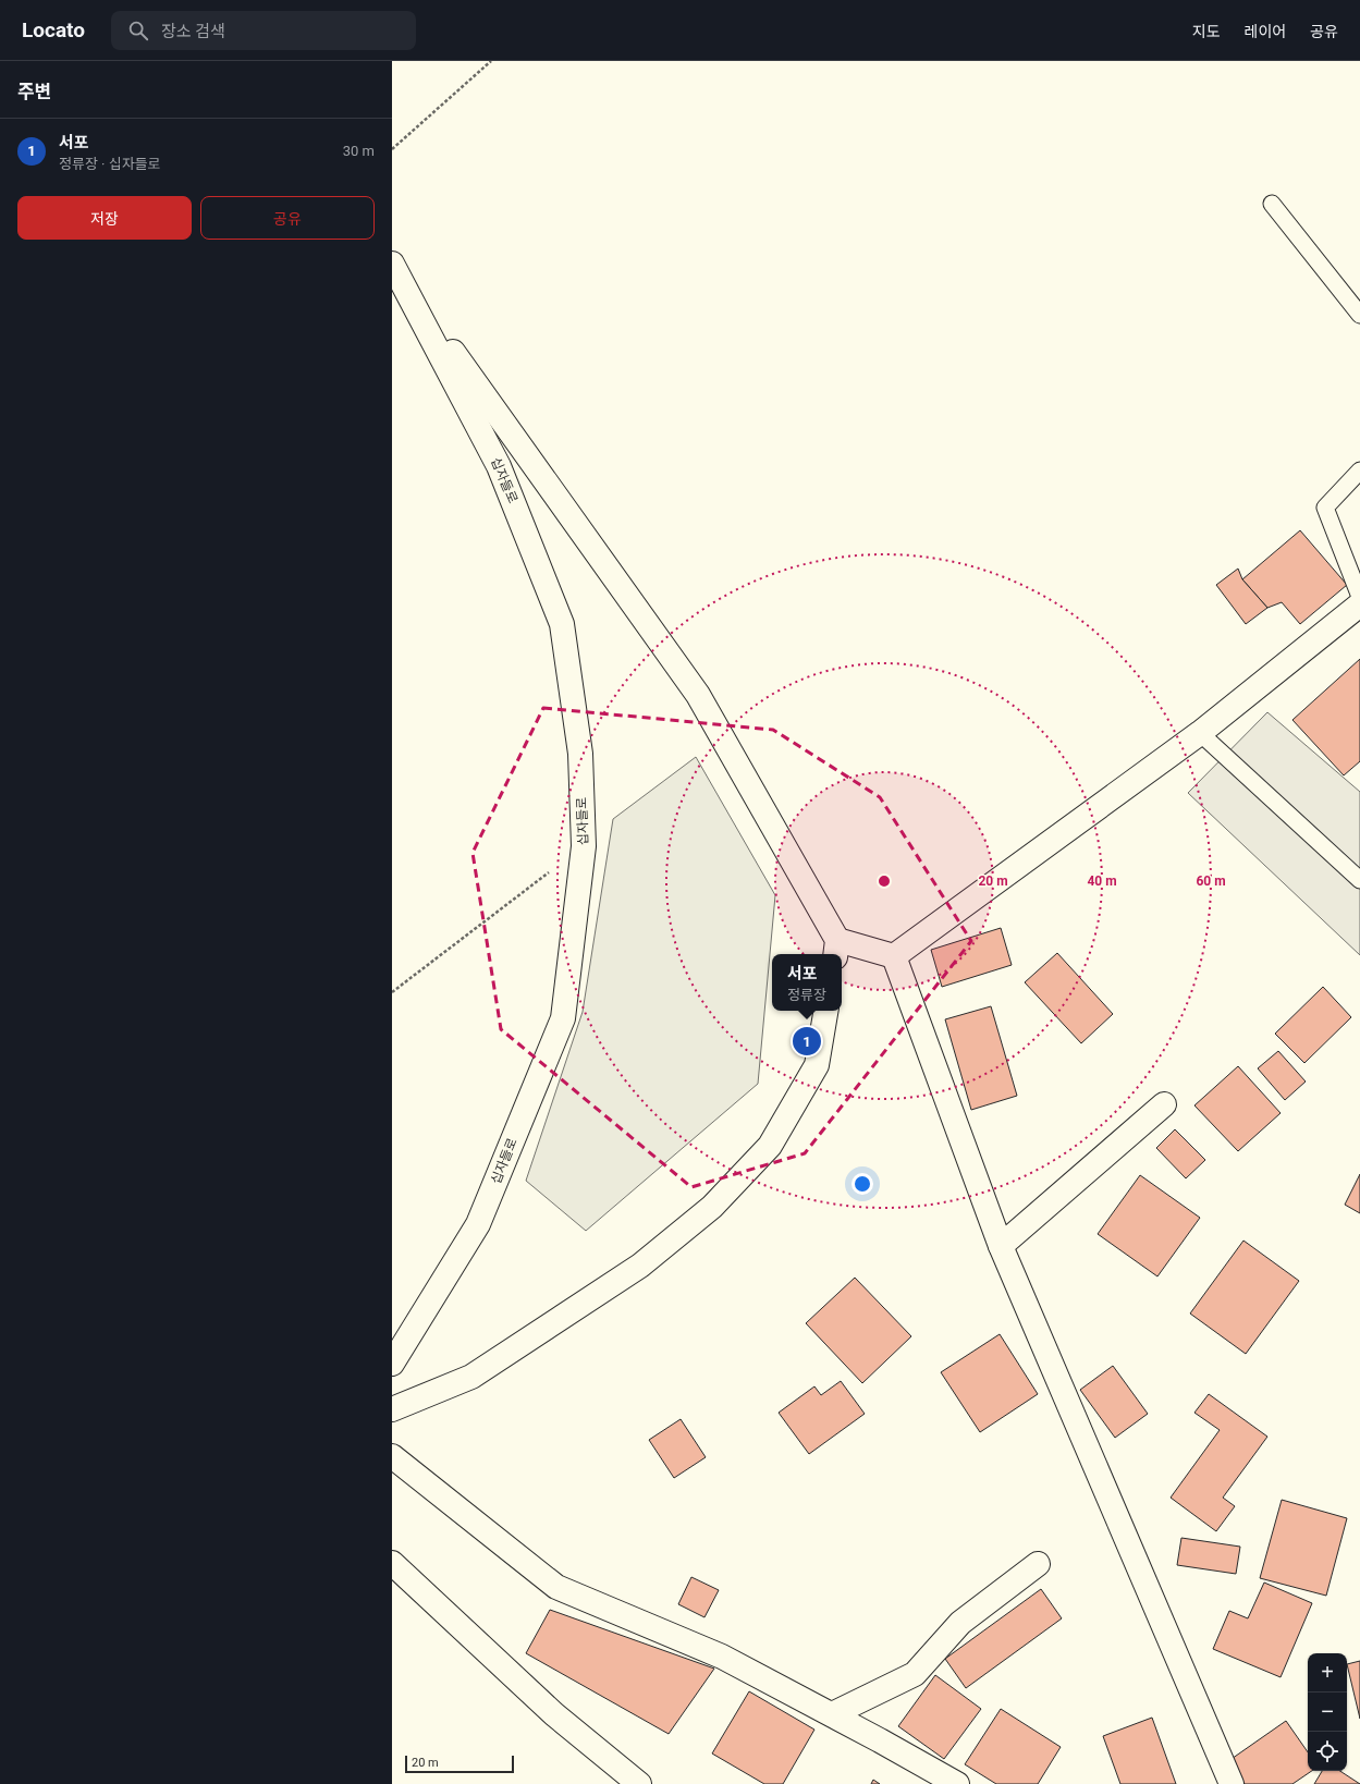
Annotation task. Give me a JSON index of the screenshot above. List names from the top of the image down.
{
  "streets": {
    "street": ["십자들로"]
  },
  "scale_bar": "20 m",
  "page": {
    "header": "Locato",
    "search": "장소 검색",
    "nav": ["지도", "레이어", "공유"],
    "heading": "주변",
    "list": [
      {
        "mark": "1",
        "name": "서포",
        "note": "정류장 · 십자들로",
        "value": "30 m"
      }
    ],
    "buttons": ["저장", "공유"],
    "popup": ["서포", "정류장"],
    "pins": "1",
    "map_buttons": ["+", "−"],
    "scale": "20 m"
  },
  "rings": ["20 m", "40 m", "60 m"]
}
